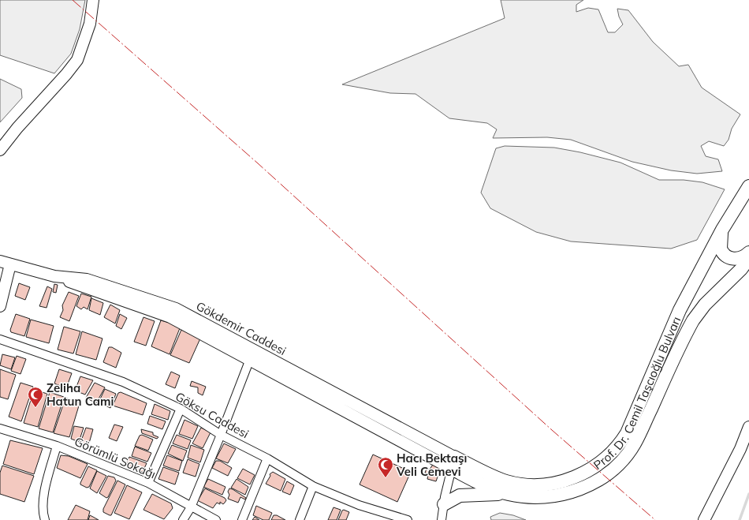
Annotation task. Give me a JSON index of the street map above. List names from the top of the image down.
{
  "streets": {
    "main road": ["Gökdemir Caddesi", "Prof. Dr. Cemil Taşcıoğlu Bulvarı"],
    "street": ["Göksu Caddesi", "Görümlü Sokağı"]
  },
  "crossings": [
    ["Gökdemir Caddesi", "Prof. Dr. Cemil Taşcıoğlu Bulvarı"]
  ],
  "places": {
    "mosque": ["Zeliha Hatun Cami", "Hacı Bektaşı Veli Cemevi"]
  }
}
